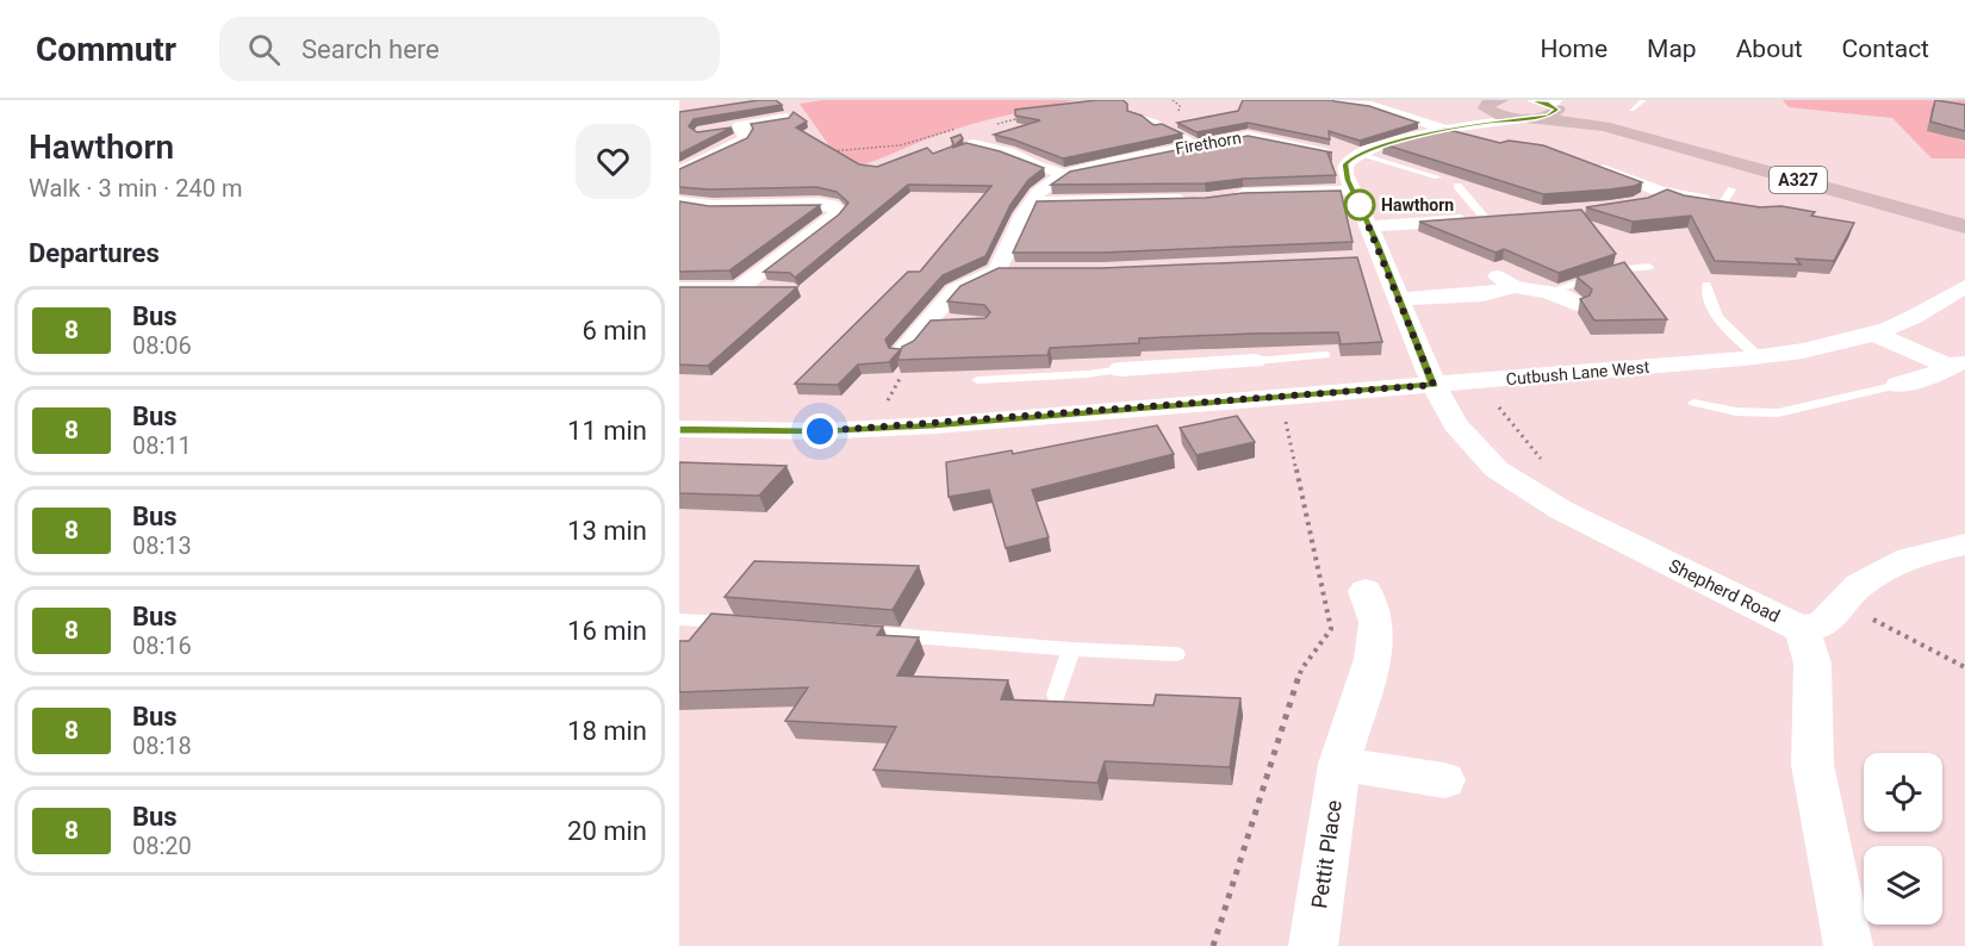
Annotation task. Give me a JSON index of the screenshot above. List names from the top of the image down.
{
  "streets": {
    "main road": ["A327"],
    "street": [
      "Firethorn",
      "Cutbush Lane West",
      "Shepherd Road",
      "Pettit Place"
    ]
  },
  "crossings": [
    ["Cutbush Lane West", "Shepherd Road"]
  ],
  "places": ["Hawthorn"],
  "lines": ["bus line 8"],
  "page": {
    "header": "Commutr",
    "search": "Search here",
    "nav": [
      "Home",
      "Map",
      "About",
      "Contact"
    ],
    "heading": [
      ["Hawthorn", "Walk · 3 min · 240 m"],
      "Departures"
    ],
    "list": [
      {
        "mark": "8",
        "name": "Bus",
        "note": "08:06",
        "value": "6 min"
      },
      {
        "mark": "8",
        "name": "Bus",
        "note": "08:11",
        "value": "11 min"
      },
      {
        "mark": "8",
        "name": "Bus",
        "note": "08:13",
        "value": "13 min"
      },
      {
        "mark": "8",
        "name": "Bus",
        "note": "08:16",
        "value": "16 min"
      },
      {
        "mark": "8",
        "name": "Bus",
        "note": "08:18",
        "value": "18 min"
      },
      {
        "mark": "8",
        "name": "Bus",
        "note": "08:20",
        "value": "20 min"
      }
    ]
  }
}
